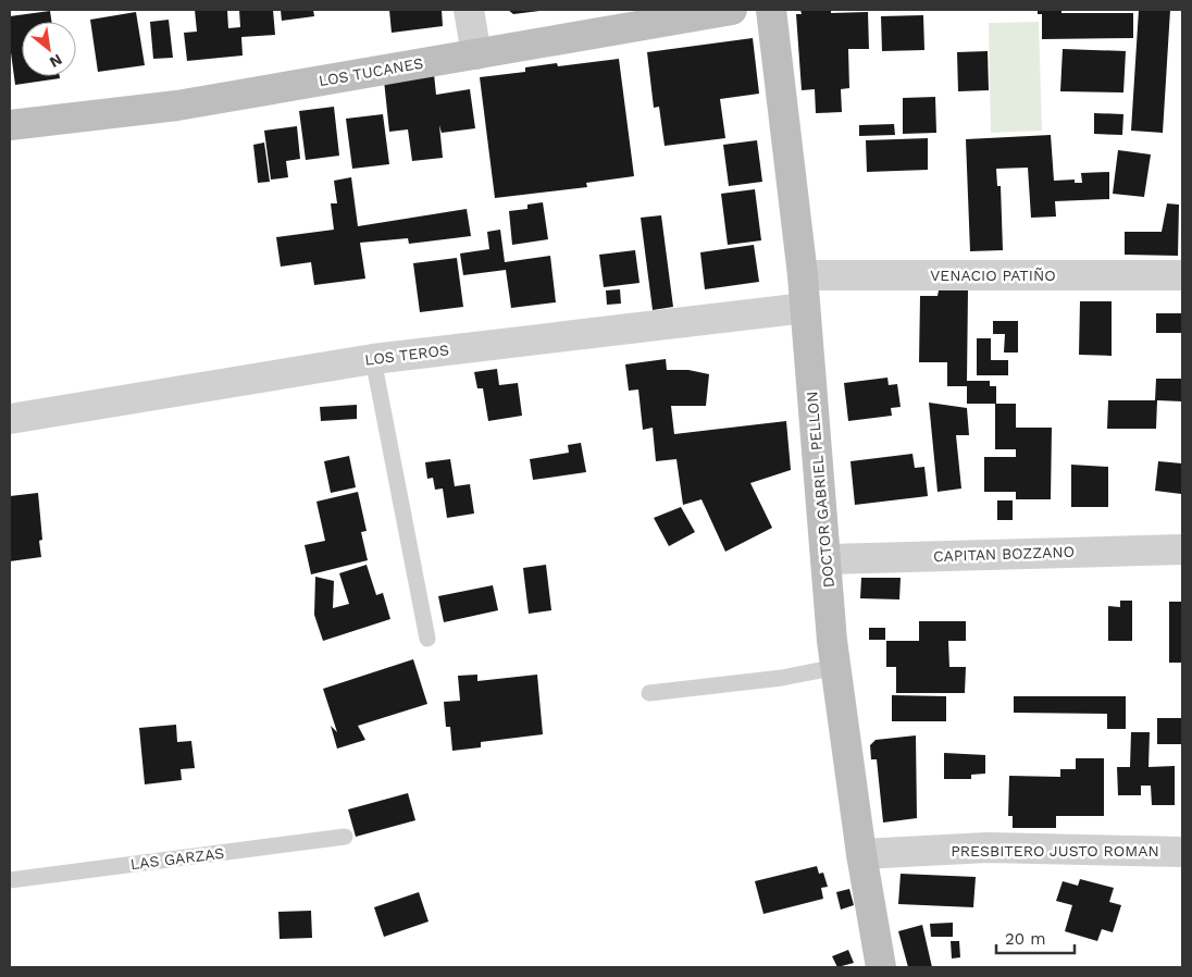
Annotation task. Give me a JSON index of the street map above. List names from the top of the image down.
{
  "streets": {
    "street": [
      "LOS TUCANES",
      "VENACIO PATIÑO",
      "LOS TEROS",
      "DOCTOR GABRIEL PELLON",
      "CAPITAN BOZZANO",
      "PRESBITERO JUSTO ROMAN"
    ],
    "lane": ["LAS GARZAS"]
  },
  "crossings": [
    ["VENACIO PATIÑO", "DOCTOR GABRIEL PELLON"],
    ["LOS TEROS", "DOCTOR GABRIEL PELLON"],
    ["DOCTOR GABRIEL PELLON", "CAPITAN BOZZANO"],
    ["DOCTOR GABRIEL PELLON", "PRESBITERO JUSTO ROMAN"]
  ],
  "scale_bar": "20 m",
  "north": "bottom right"
}
